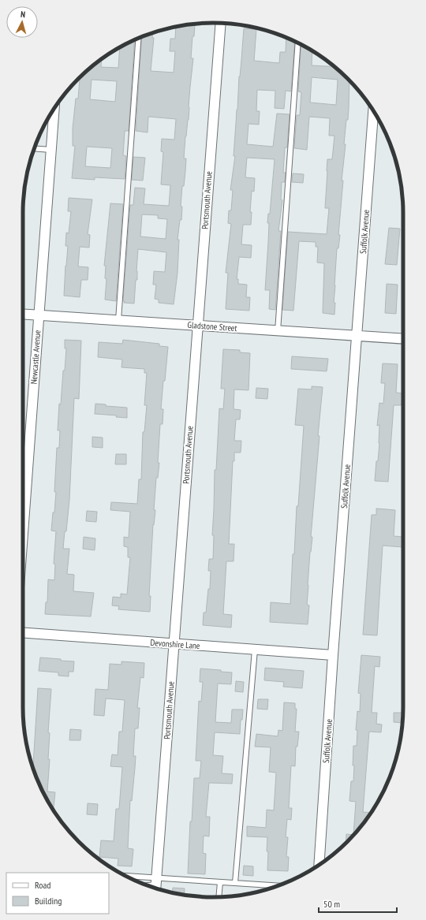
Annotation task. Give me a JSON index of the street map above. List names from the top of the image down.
{
  "streets": {
    "street": [
      "Portsmouth Avenue",
      "Suffolk Avenue",
      "Gladstone Street",
      "Newcastle Avenue",
      "Devonshire Lane"
    ]
  },
  "crossings": [
    ["Portsmouth Avenue", "Gladstone Street"],
    ["Portsmouth Avenue", "Devonshire Lane"],
    ["Suffolk Avenue", "Gladstone Street"],
    ["Suffolk Avenue", "Devonshire Lane"],
    ["Gladstone Street", "Newcastle Avenue"]
  ],
  "legend": ["Road", "Building"],
  "scale_bar": "50 m",
  "north": "top"
}
